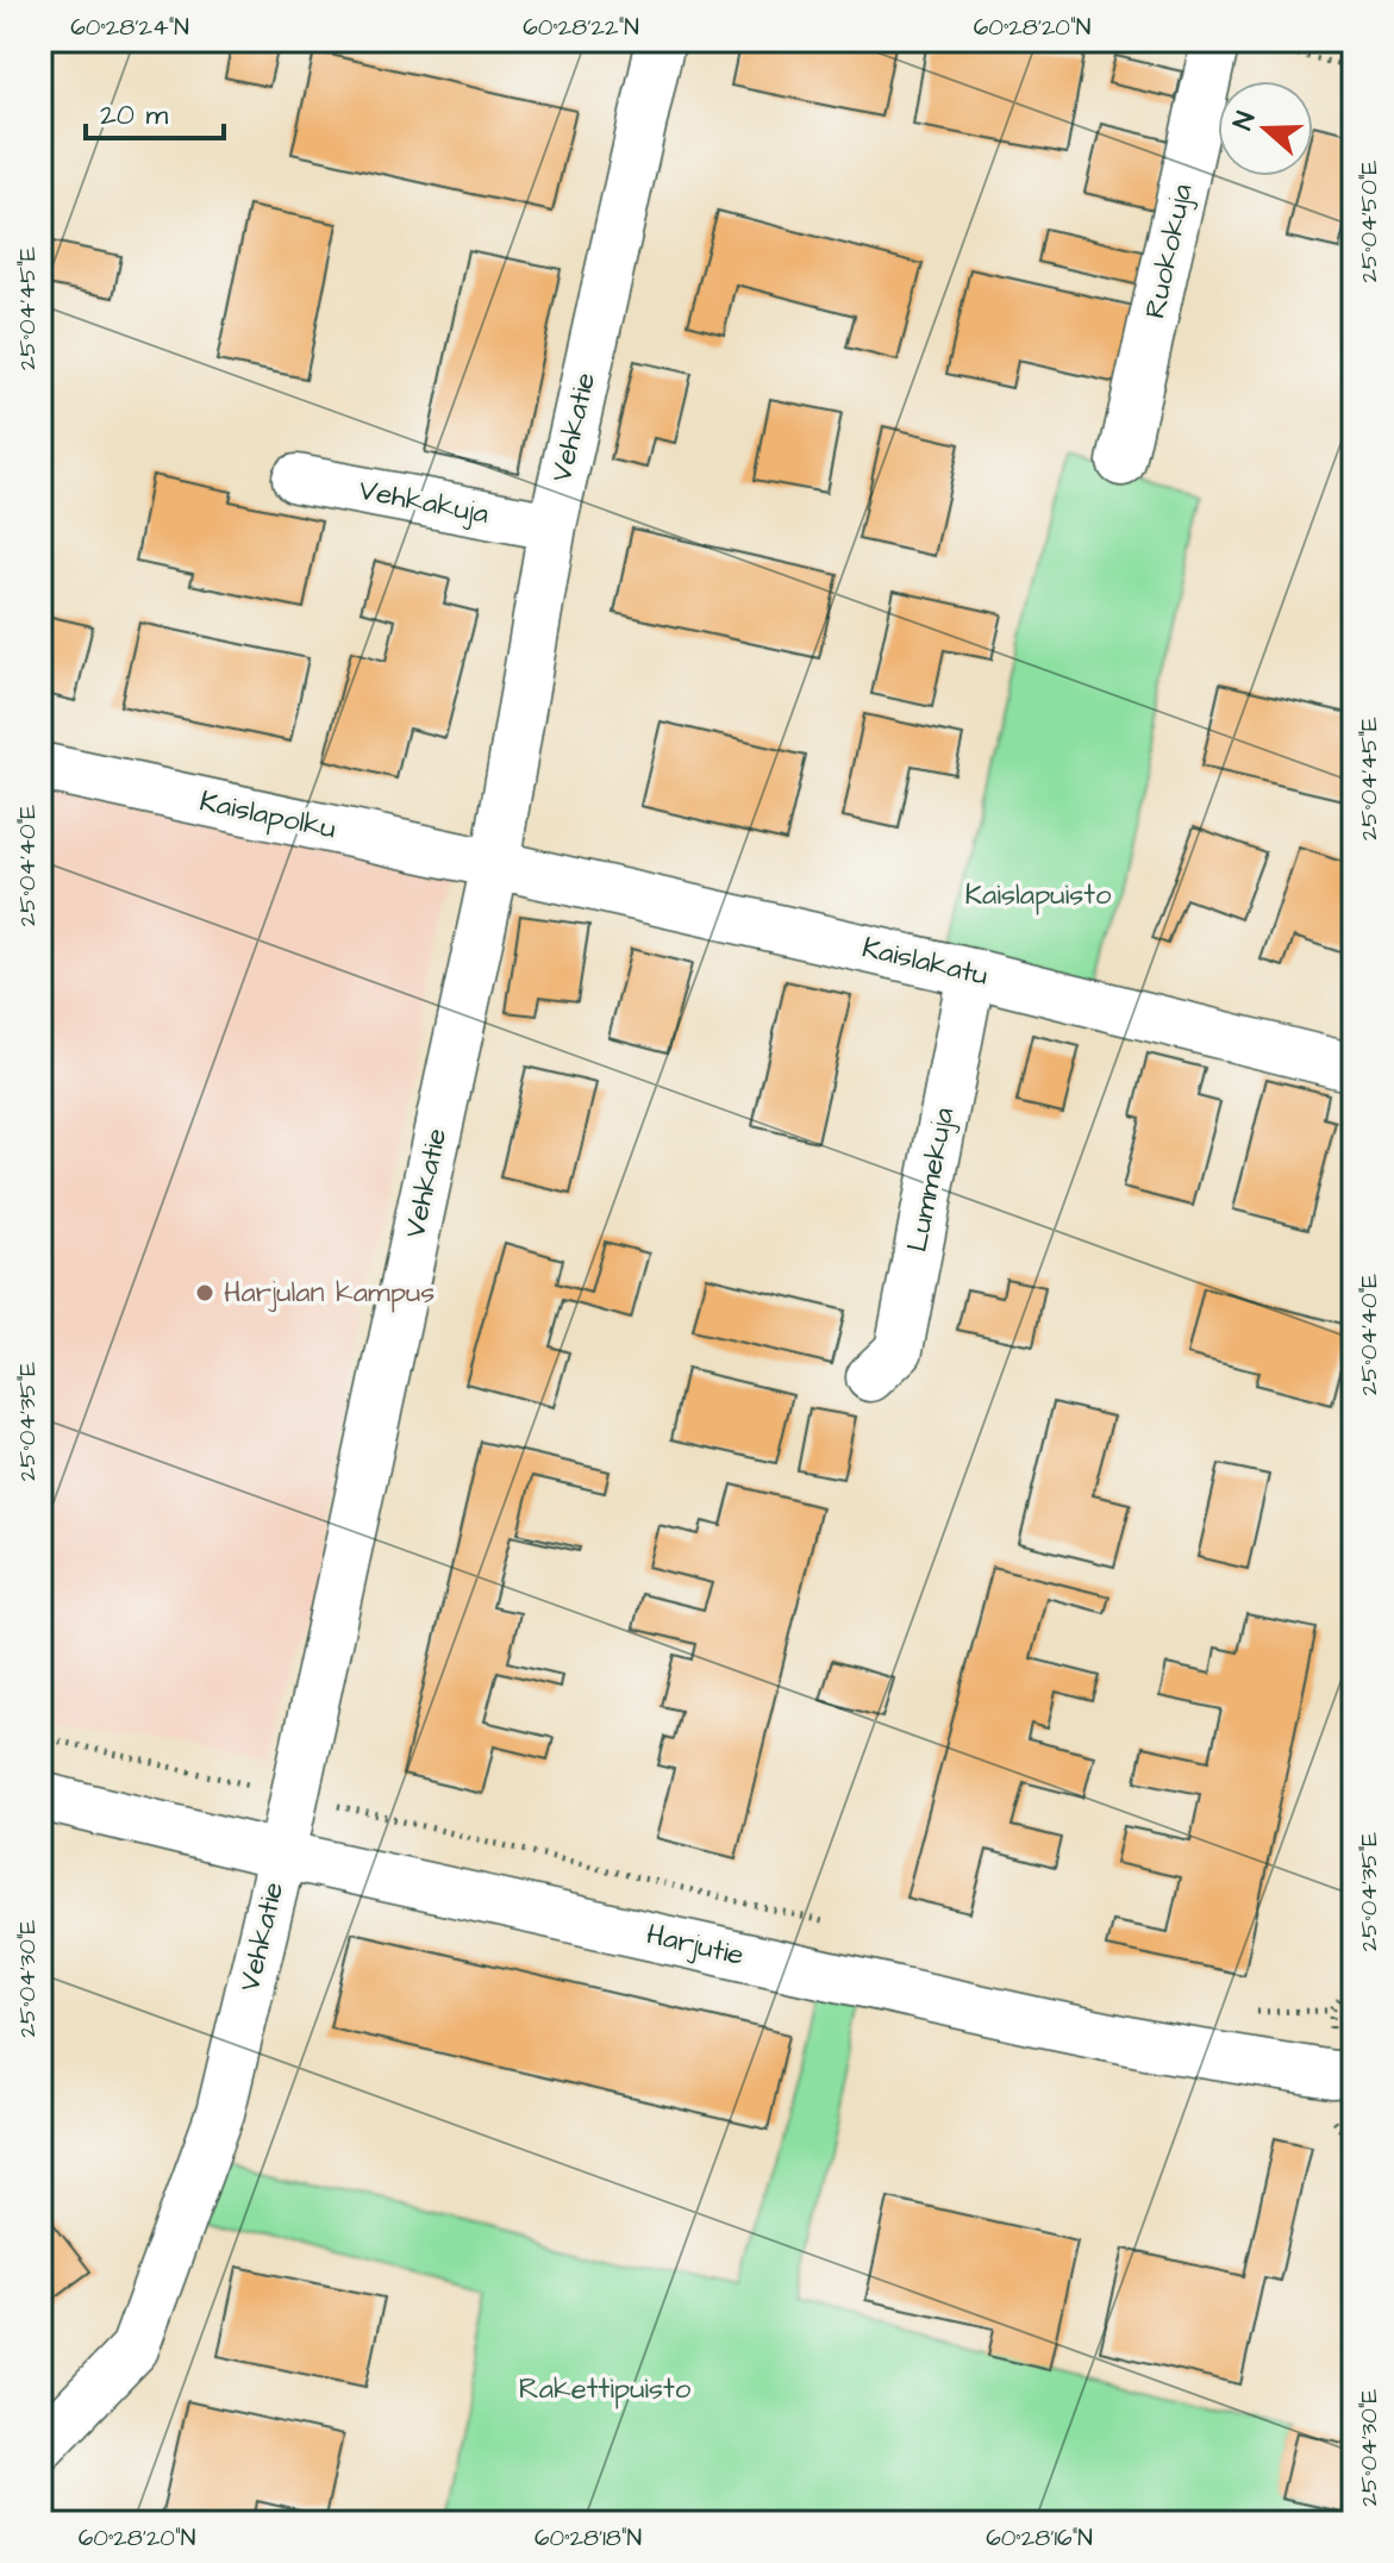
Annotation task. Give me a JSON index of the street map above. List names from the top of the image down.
{
  "streets": {
    "street": [
      "Ruokokuja",
      "Vehkatie",
      "Vehkakuja",
      "Kaislapolku",
      "Kaislakatu",
      "Lummekuja",
      "Harjutie"
    ]
  },
  "crossings": [
    ["Vehkatie", "Vehkakuja"],
    ["Vehkatie", "Kaislapolku"],
    ["Vehkatie", "Kaislakatu"],
    ["Vehkatie", "Harjutie"],
    ["Kaislapolku", "Kaislakatu"],
    ["Kaislakatu", "Lummekuja"]
  ],
  "parks": ["Kaislapuisto", "Rakettipuisto"],
  "places": ["Harjulan kampus"],
  "scale_bar": "20 m",
  "north": "left",
  "coordinates": [
    "60°28'24\"N",
    "60°28'22\"N",
    "60°28'20\"N",
    "25°04'50\"E",
    "25°04'45\"E",
    "25°04'40\"E",
    "25°04'35\"E",
    "25°04'30\"E",
    "60°28'18\"N",
    "60°28'16\"N"
  ]
}
